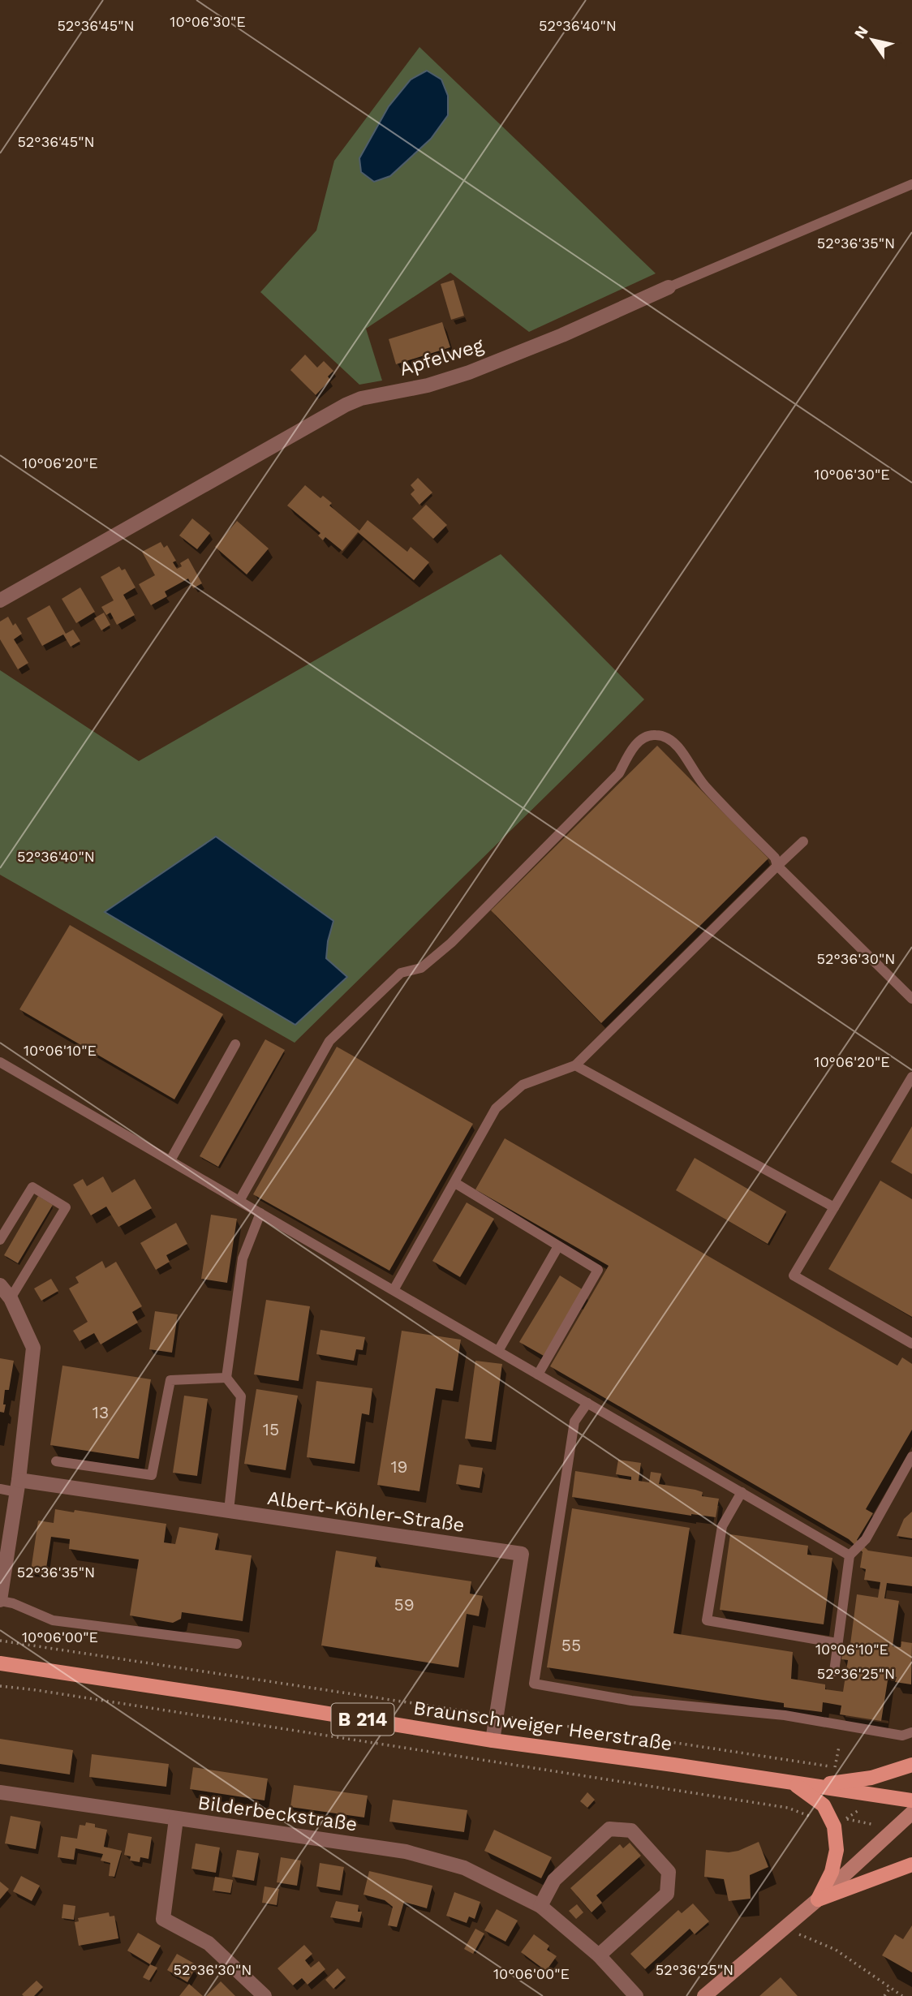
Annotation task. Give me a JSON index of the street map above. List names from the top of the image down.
{
  "streets": {
    "main road": ["B 214", "Braunschweiger Heerstraße"],
    "street": ["Apfelweg", "Albert-Köhler-Straße", "Bilderbeckstraße"]
  },
  "crossings": [
    ["Albert-Köhler-Straße", "Braunschweiger Heerstraße"]
  ],
  "house_numbers": [
    "13",
    "15",
    "19",
    "59",
    "55"
  ],
  "north": "top left",
  "coordinates": [
    "10°06'30\"E",
    "52°36'45\"N",
    "52°36'40\"N",
    "52°36'35\"N",
    "10°06'20\"E",
    "52°36'30\"N",
    "10°06'10\"E",
    "10°06'00\"E",
    "52°36'25\"N"
  ]
}
